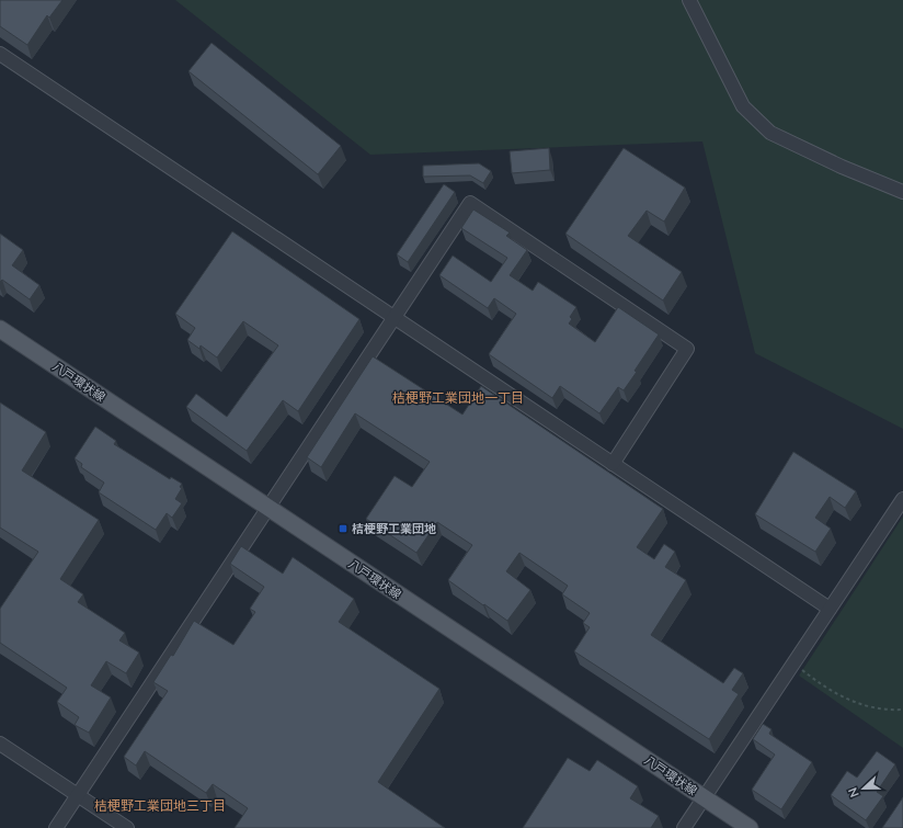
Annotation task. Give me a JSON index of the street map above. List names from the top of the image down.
{
  "streets": {
    "main road": ["八戸環状線"]
  },
  "districts": ["桔梗野工業団地一丁目", "桔梗野工業団地三丁目"],
  "places": {
    "transit": ["桔梗野工業団地"]
  },
  "north": "left"
}
